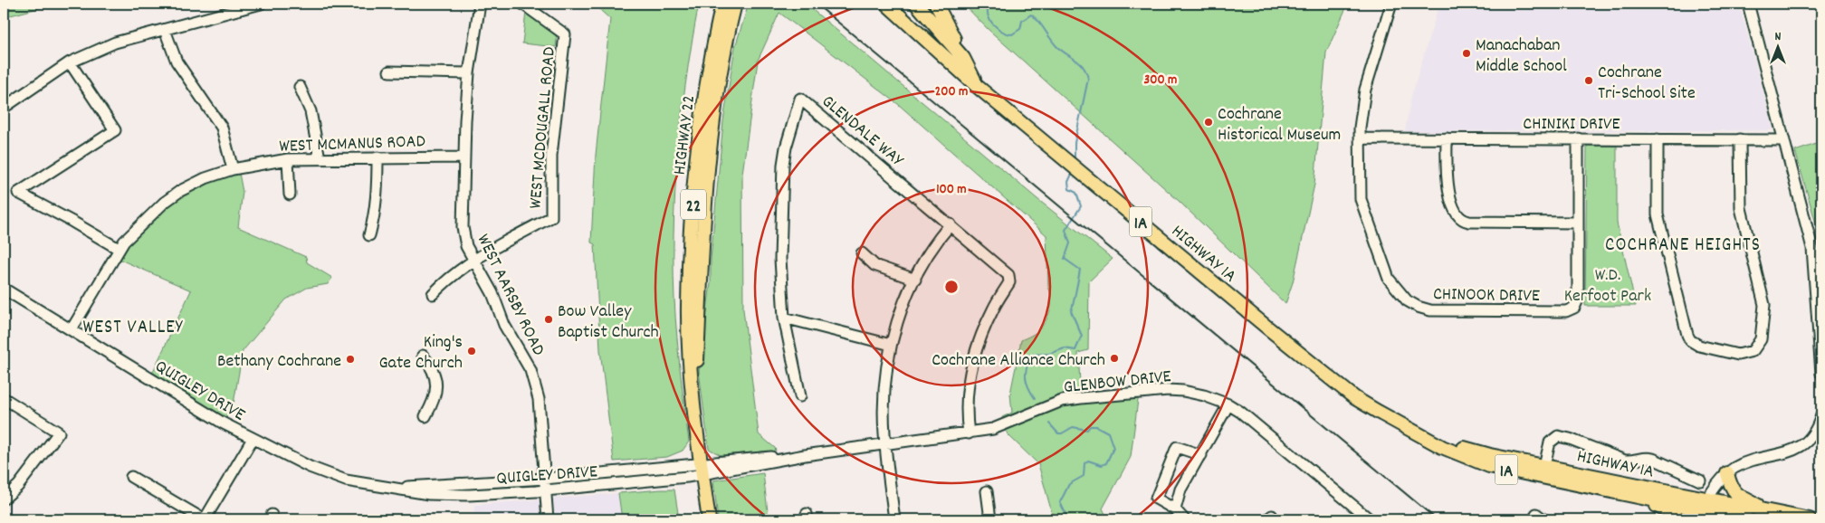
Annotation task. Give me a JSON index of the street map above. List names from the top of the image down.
{
  "streets": {
    "main road": [
      "HIGHWAY 22",
      "22",
      "1A",
      "HIGHWAY 1A"
    ],
    "street": [
      "CHINIKI DRIVE",
      "WEST MCDOUGALL ROAD",
      "GLENDALE WAY",
      "WEST MCMANUS ROAD",
      "CHINOOK DRIVE",
      "WEST AARSBY ROAD",
      "GLENBOW DRIVE",
      "QUIGLEY DRIVE"
    ]
  },
  "crossings": [
    ["CHINIKI DRIVE", "CHINOOK DRIVE"],
    ["WEST MCDOUGALL ROAD", "WEST AARSBY ROAD"],
    ["GLENDALE WAY", "GLENBOW DRIVE"],
    ["HIGHWAY 22", "GLENBOW DRIVE"],
    ["HIGHWAY 22", "QUIGLEY DRIVE"],
    ["WEST MCMANUS ROAD", "WEST AARSBY ROAD"],
    ["WEST MCMANUS ROAD", "QUIGLEY DRIVE"],
    ["WEST AARSBY ROAD", "QUIGLEY DRIVE"],
    ["GLENBOW DRIVE", "QUIGLEY DRIVE"]
  ],
  "districts": ["COCHRANE HEIGHTS", "WEST VALLEY"],
  "parks": ["W.D. Kerfoot Park"],
  "places": [
    "Manachaban Middle School",
    "Cochrane Tri-School Site",
    "Cochrane Historical Museum",
    "Bow Valley Baptist Church",
    "King's Gate Church",
    "Cochrane Alliance Church",
    "Bethany Cochrane"
  ],
  "north": "top",
  "rings": ["300 m", "200 m", "100 m"]
}
